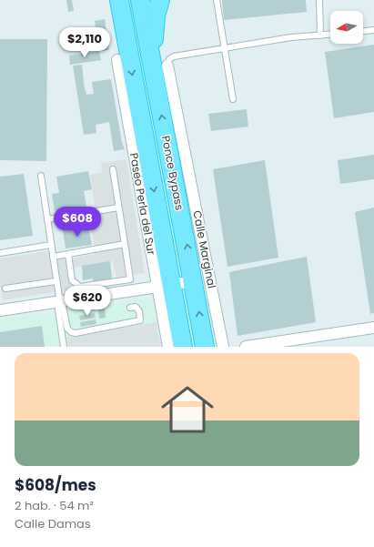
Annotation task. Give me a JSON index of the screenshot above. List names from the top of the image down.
{
  "streets": {
    "highway": ["Ponce Bypass"],
    "street": ["Paseo Perla del Sur", "Calle Marginal"]
  },
  "crossings": [
    ["Ponce Bypass", "Paseo Perla del Sur"],
    ["Ponce Bypass", "Calle Marginal"]
  ],
  "north": "left",
  "page": {
    "price": ["$2,110", "$608", "$620"],
    "list": [
      {
        "name": "$608/mes",
        "note": "2 hab. · 54 m² · Calle Damas"
      }
    ]
  }
}
